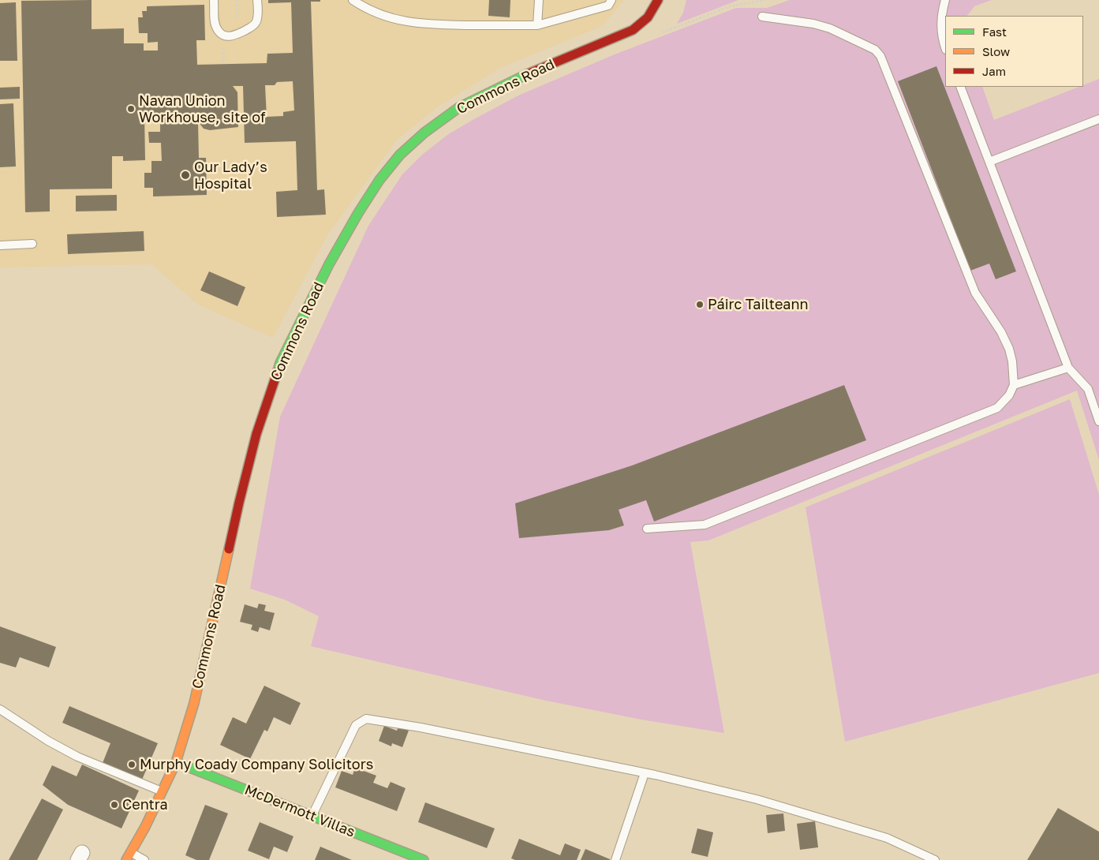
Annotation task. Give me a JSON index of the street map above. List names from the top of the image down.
{
  "streets": {
    "street": ["Commons Road", "McDermott Villas"]
  },
  "crossings": [
    ["Commons Road", "McDermott Villas"]
  ],
  "places": [
    "Navan Union Workhouse, site of",
    "Our Lady’s Hospital",
    "Páirc Tailteann",
    "Murphy Coady Company Solicitors",
    "Centra"
  ],
  "legend": ["Fast", "Slow", "Jam"]
}
